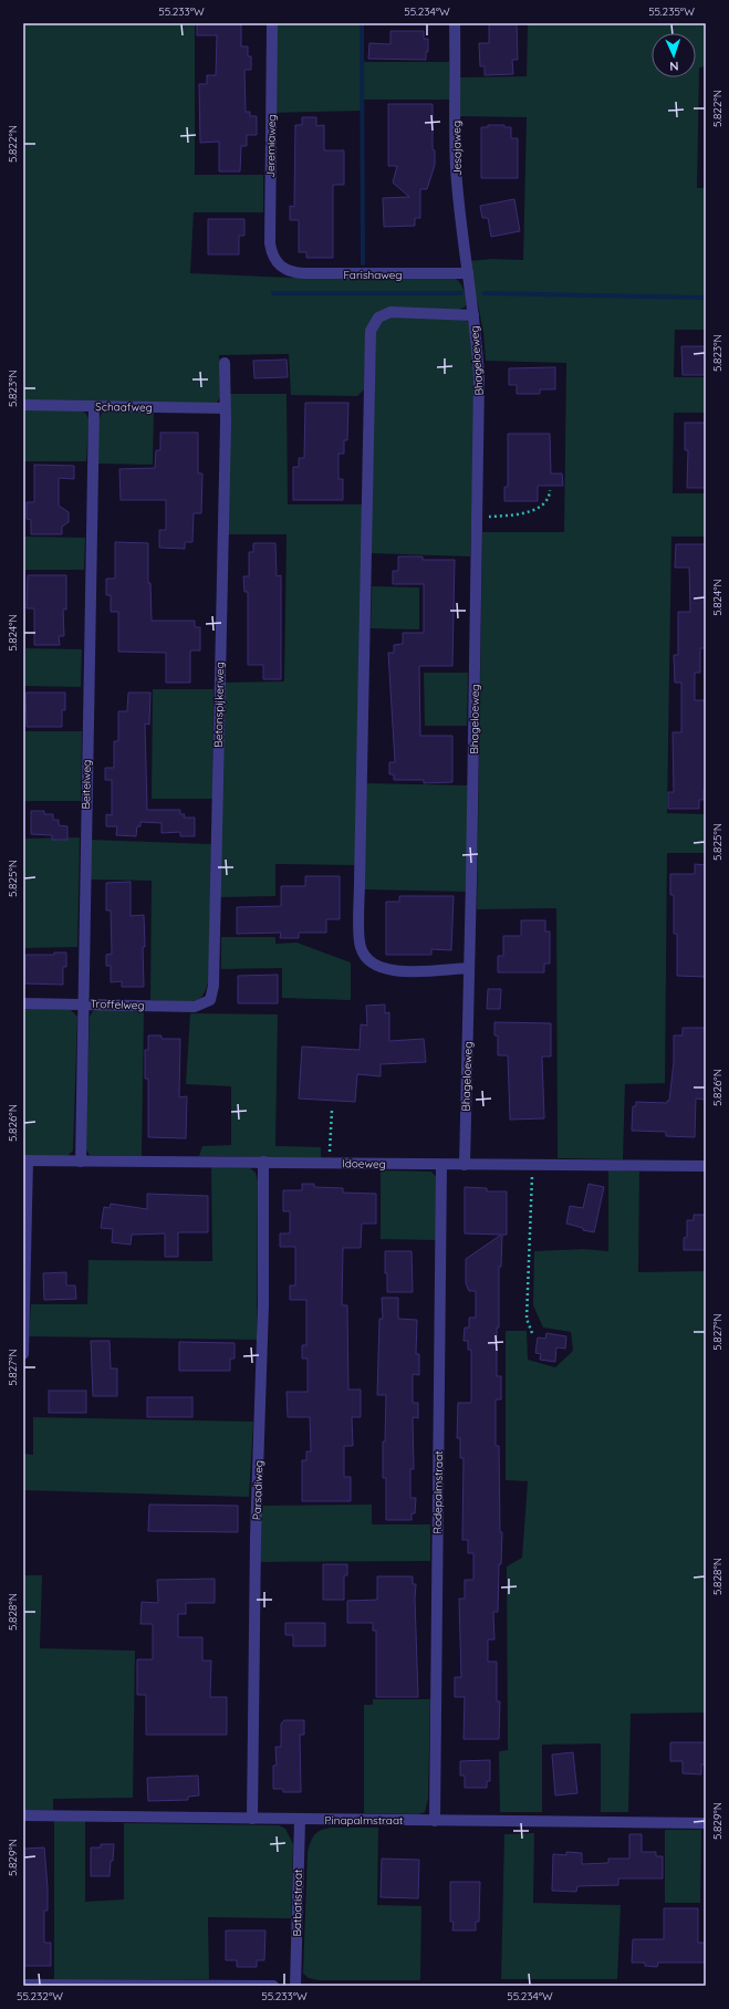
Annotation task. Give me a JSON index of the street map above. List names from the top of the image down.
{
  "streets": {
    "street": [
      "Jeremiaweg",
      "Jesajaweg",
      "Farishaweg",
      "Bhageloeweg",
      "Schaafweg",
      "Betonspijkerweg",
      "Beitelweg",
      "Troffelweg",
      "Idoeweg",
      "Parsadiweg",
      "Rodepalmstraat",
      "Pinapalmstraat",
      "Batbatistraat"
    ]
  },
  "crossings": [
    ["Jeremiaweg", "Farishaweg"],
    ["Jesajaweg", "Farishaweg"],
    ["Jesajaweg", "Bhageloeweg"],
    ["Farishaweg", "Bhageloeweg"],
    ["Bhageloeweg", "Idoeweg"],
    ["Schaafweg", "Betonspijkerweg"],
    ["Schaafweg", "Beitelweg"],
    ["Betonspijkerweg", "Troffelweg"],
    ["Beitelweg", "Troffelweg"],
    ["Beitelweg", "Idoeweg"],
    ["Idoeweg", "Parsadiweg"],
    ["Idoeweg", "Rodepalmstraat"],
    ["Parsadiweg", "Pinapalmstraat"],
    ["Rodepalmstraat", "Pinapalmstraat"],
    ["Pinapalmstraat", "Batbatistraat"]
  ],
  "north": "bottom",
  "coordinates": [
    "55.233°W",
    "55.234°W",
    "55.235°W",
    "5.822°N",
    "5.823°N",
    "5.824°N",
    "5.825°N",
    "5.826°N",
    "5.827°N",
    "5.828°N",
    "5.829°N",
    "55.232°W"
  ]
}
